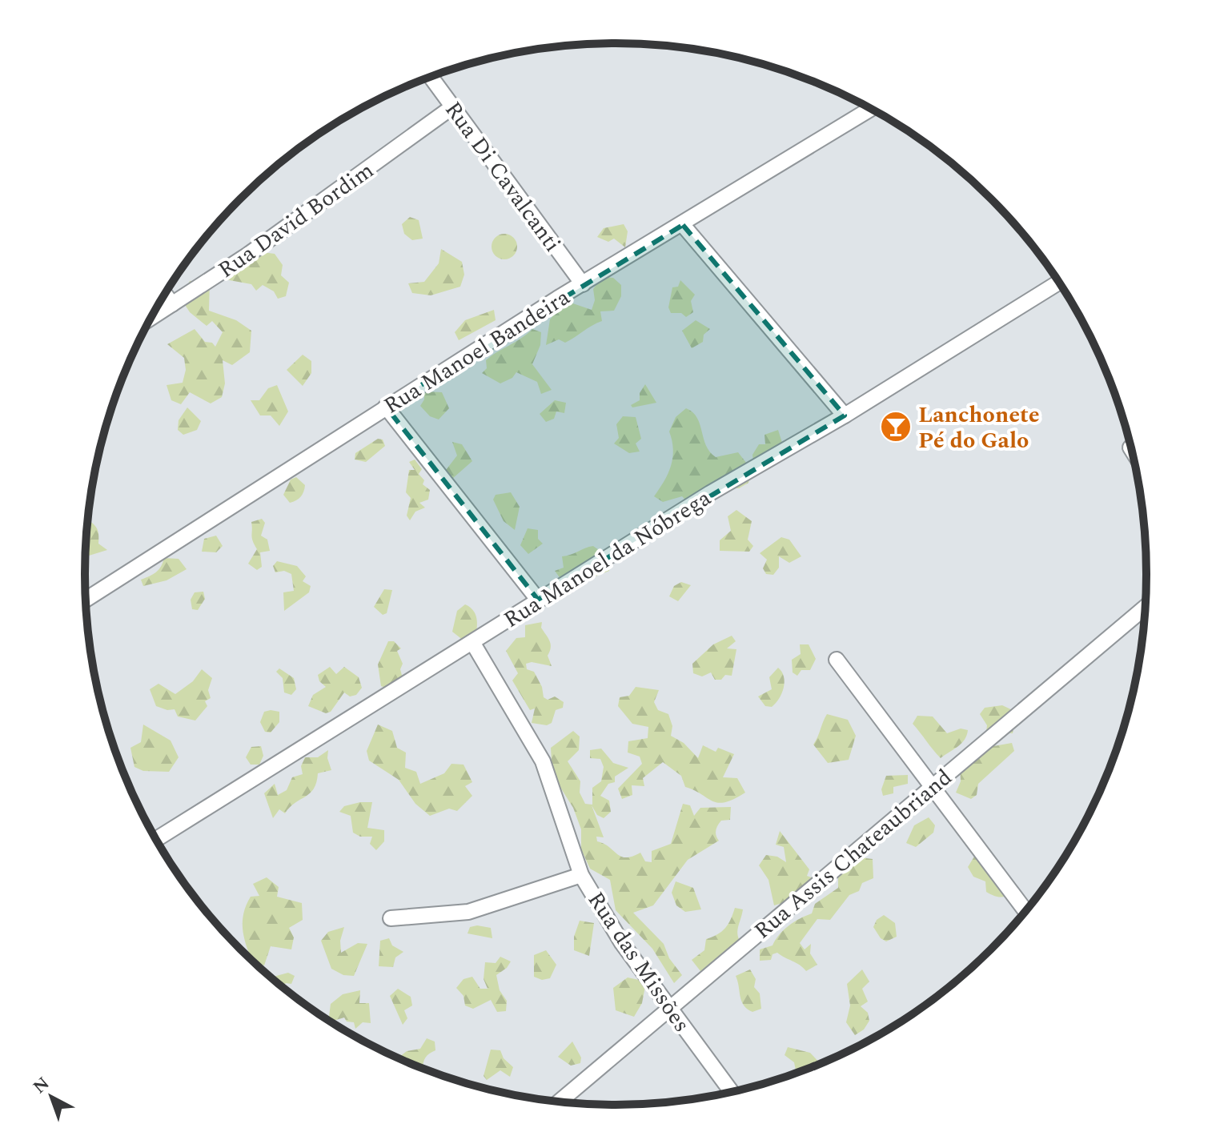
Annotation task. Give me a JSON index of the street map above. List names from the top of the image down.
{
  "streets": {
    "street": [
      "Rua Di Cavalcanti",
      "Rua David Bordim",
      "Rua Manoel Bandeira",
      "Rua Manoel da Nóbrega",
      "Rua Assis Chateaubriand",
      "Rua das Missões"
    ]
  },
  "crossings": [
    ["Rua Di Cavalcanti", "Rua David Bordim"],
    ["Rua Di Cavalcanti", "Rua Manoel Bandeira"],
    ["Rua Manoel da Nóbrega", "Rua das Missões"],
    ["Rua Assis Chateaubriand", "Rua das Missões"]
  ],
  "places": {
    "bar": ["Lanchonete Pé do Galo"]
  },
  "north": "top left"
}
